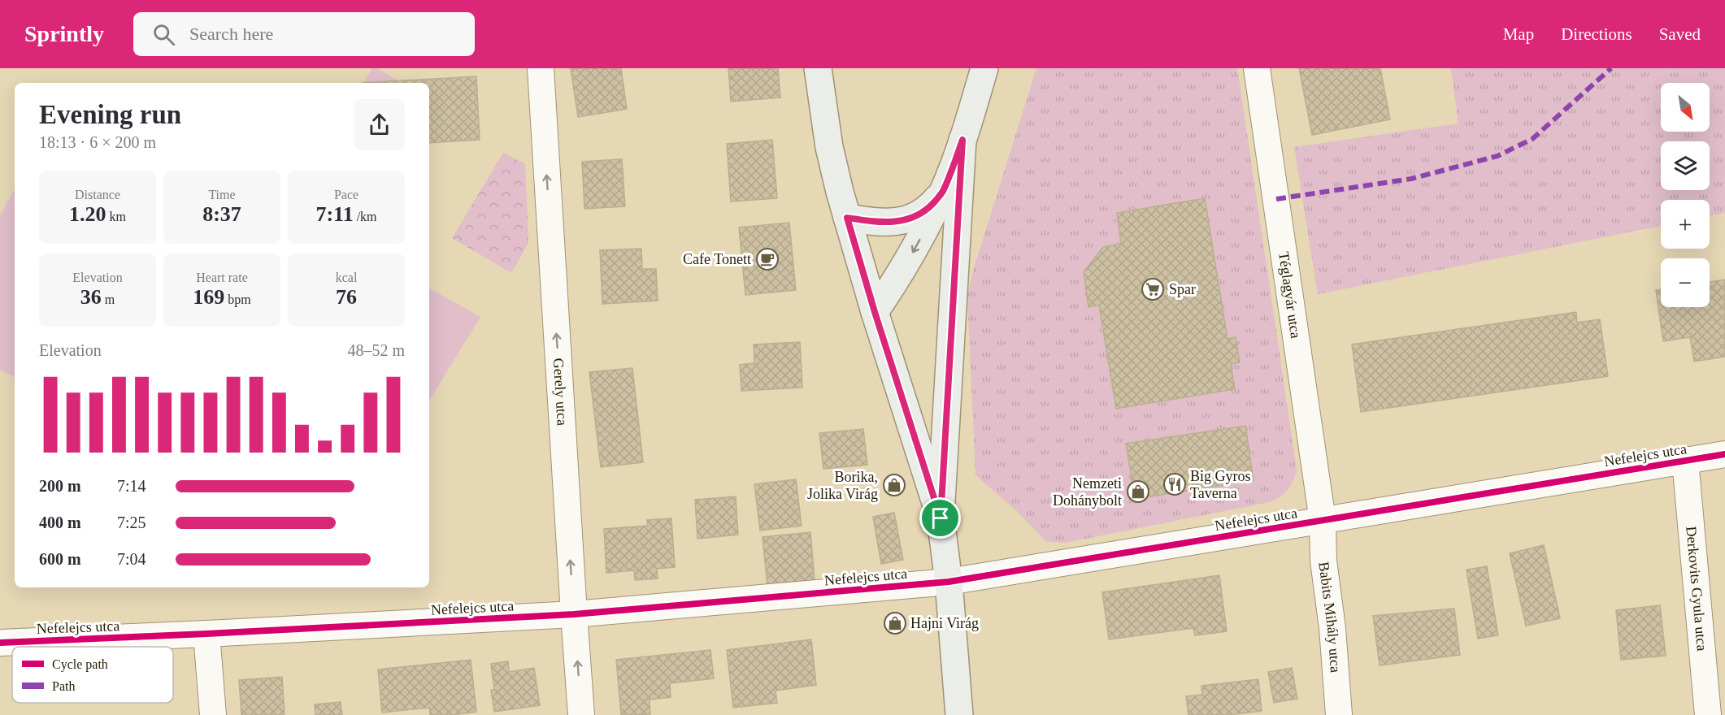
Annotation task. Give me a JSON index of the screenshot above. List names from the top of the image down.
{
  "streets": {
    "street": [
      "Téglagyár utca",
      "Gerely utca",
      "Nefelejcs utca",
      "Derkovits Gyula utca",
      "Babits Mihály utca"
    ]
  },
  "crossings": [
    ["Téglagyár utca", "Nefelejcs utca"],
    ["Téglagyár utca", "Babits Mihály utca"],
    ["Gerely utca", "Nefelejcs utca"],
    ["Nefelejcs utca", "Derkovits Gyula utca"],
    ["Nefelejcs utca", "Babits Mihály utca"]
  ],
  "one_way": ["Gerely utca"],
  "places": {
    "cafe": ["Cafe Tonett"],
    "supermarket": ["Spar"],
    "restaurant": ["Big Gyros Taverna"],
    "shop": ["Borika, Jolika Virág", "Nemzeti Dohánybolt", "Hajni Virág"]
  },
  "legend": ["Cycle path", "Path"],
  "north": "bottom right",
  "page": {
    "header": "Sprintly",
    "search": "Search here",
    "nav": ["Map", "Directions", "Saved"],
    "map_buttons": ["+", "−"],
    "heading": ["Evening run", "18:13 · 6 × 200 m"],
    "stats": [
      ["Distance", "1.20 km"],
      ["Time", "8:37"],
      ["Pace", "7:11 /km"],
      ["Elevation", "36 m"],
      ["Heart rate", "169 bpm"],
      ["kcal", "76"]
    ],
    "chart": ["Elevation", "48–52 m"],
    "list": [
      {
        "name": "200 m",
        "note": "7:14"
      },
      {
        "name": "400 m",
        "note": "7:25"
      },
      {
        "name": "600 m",
        "note": "7:04"
      }
    ]
  }
}
